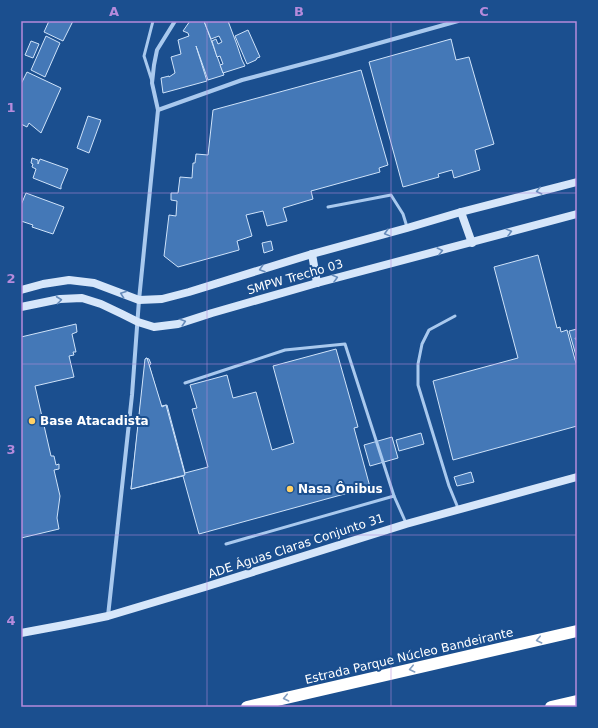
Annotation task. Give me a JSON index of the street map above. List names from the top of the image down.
{
  "streets": {
    "highway": ["Estrada Parque Núcleo Bandeirante"],
    "street": ["SMPW Trecho 03", "ADE Águas Claras Conjunto 31"]
  },
  "one_way": ["Estrada Parque Núcleo Bandeirante"],
  "places": ["Base Atacadista", "Nasa Ônibus"],
  "grid": {
    "columns": ["A", "B", "C"],
    "rows": [
      "1",
      "2",
      "3",
      "4"
    ]
  }
}
